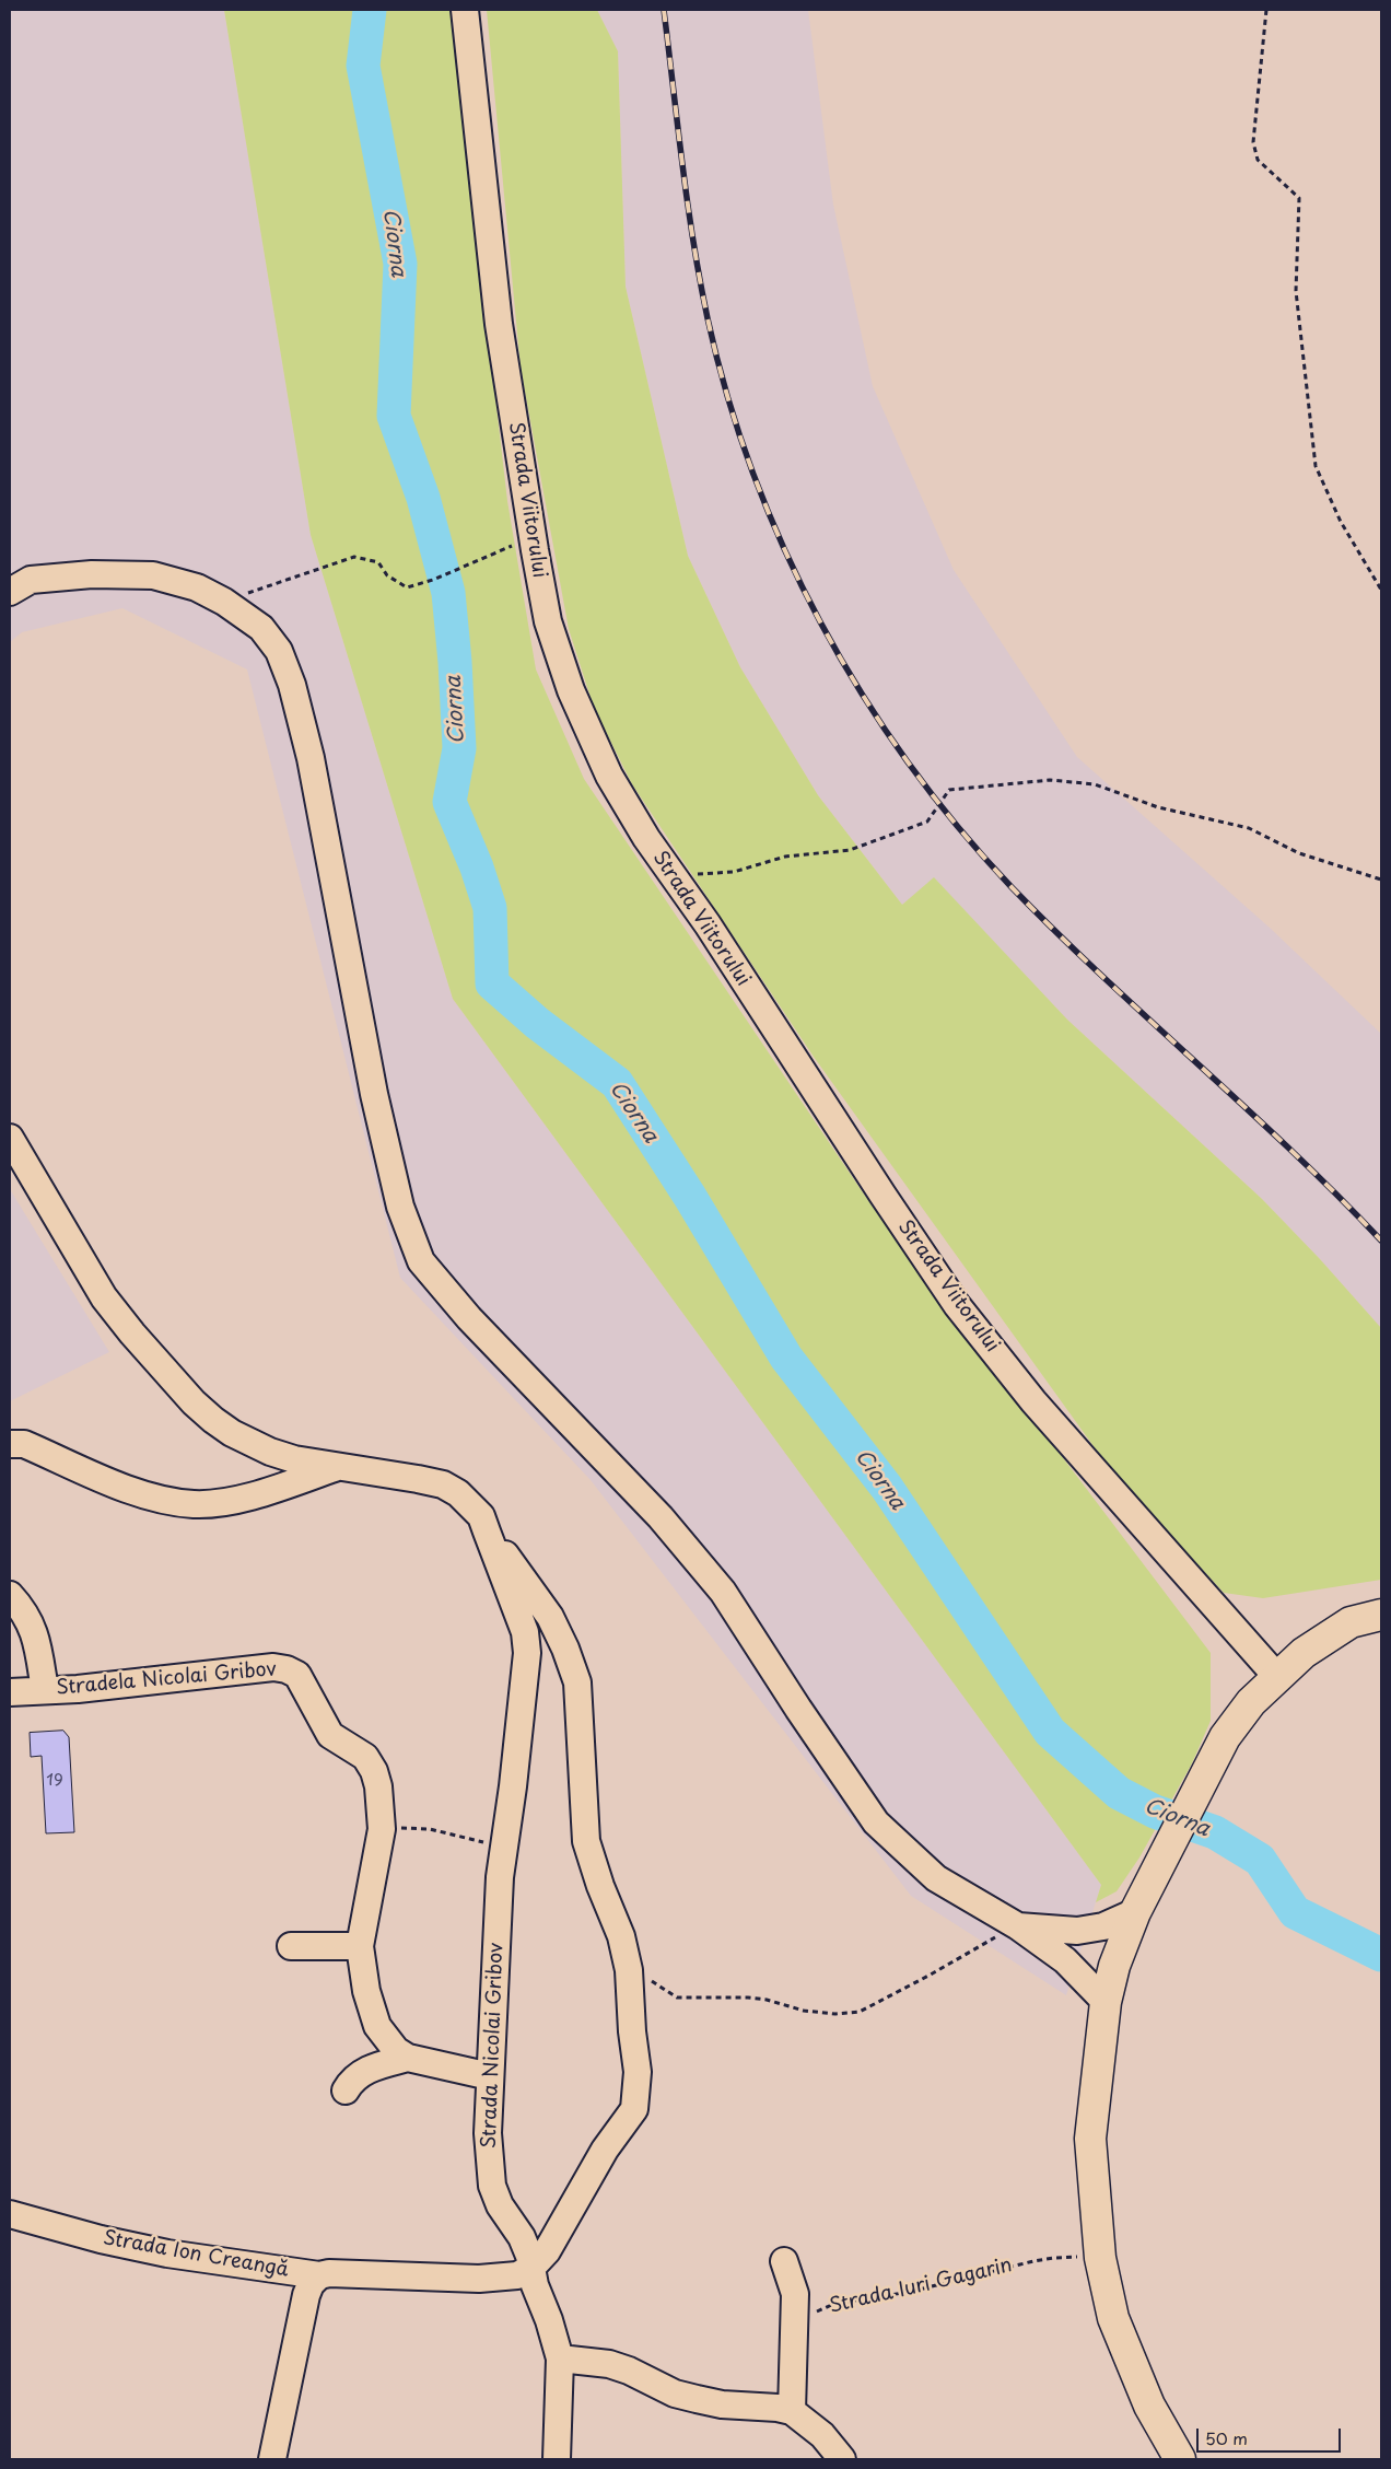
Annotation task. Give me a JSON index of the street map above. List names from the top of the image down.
{
  "streets": {
    "street": [
      "Strada Viitorului",
      "Stradela Nicolai Gribov",
      "Strada Nicolai Gribov",
      "Strada Ion Creangă"
    ],
    "path": ["Strada Iuri Gagarin"]
  },
  "crossings": [
    ["Stradela Nicolai Gribov", "Strada Nicolai Gribov"],
    ["Strada Nicolai Gribov", "Strada Ion Creangă"]
  ],
  "water": ["Ciorna"],
  "house_numbers": ["19"],
  "scale_bar": "50 m"
}
